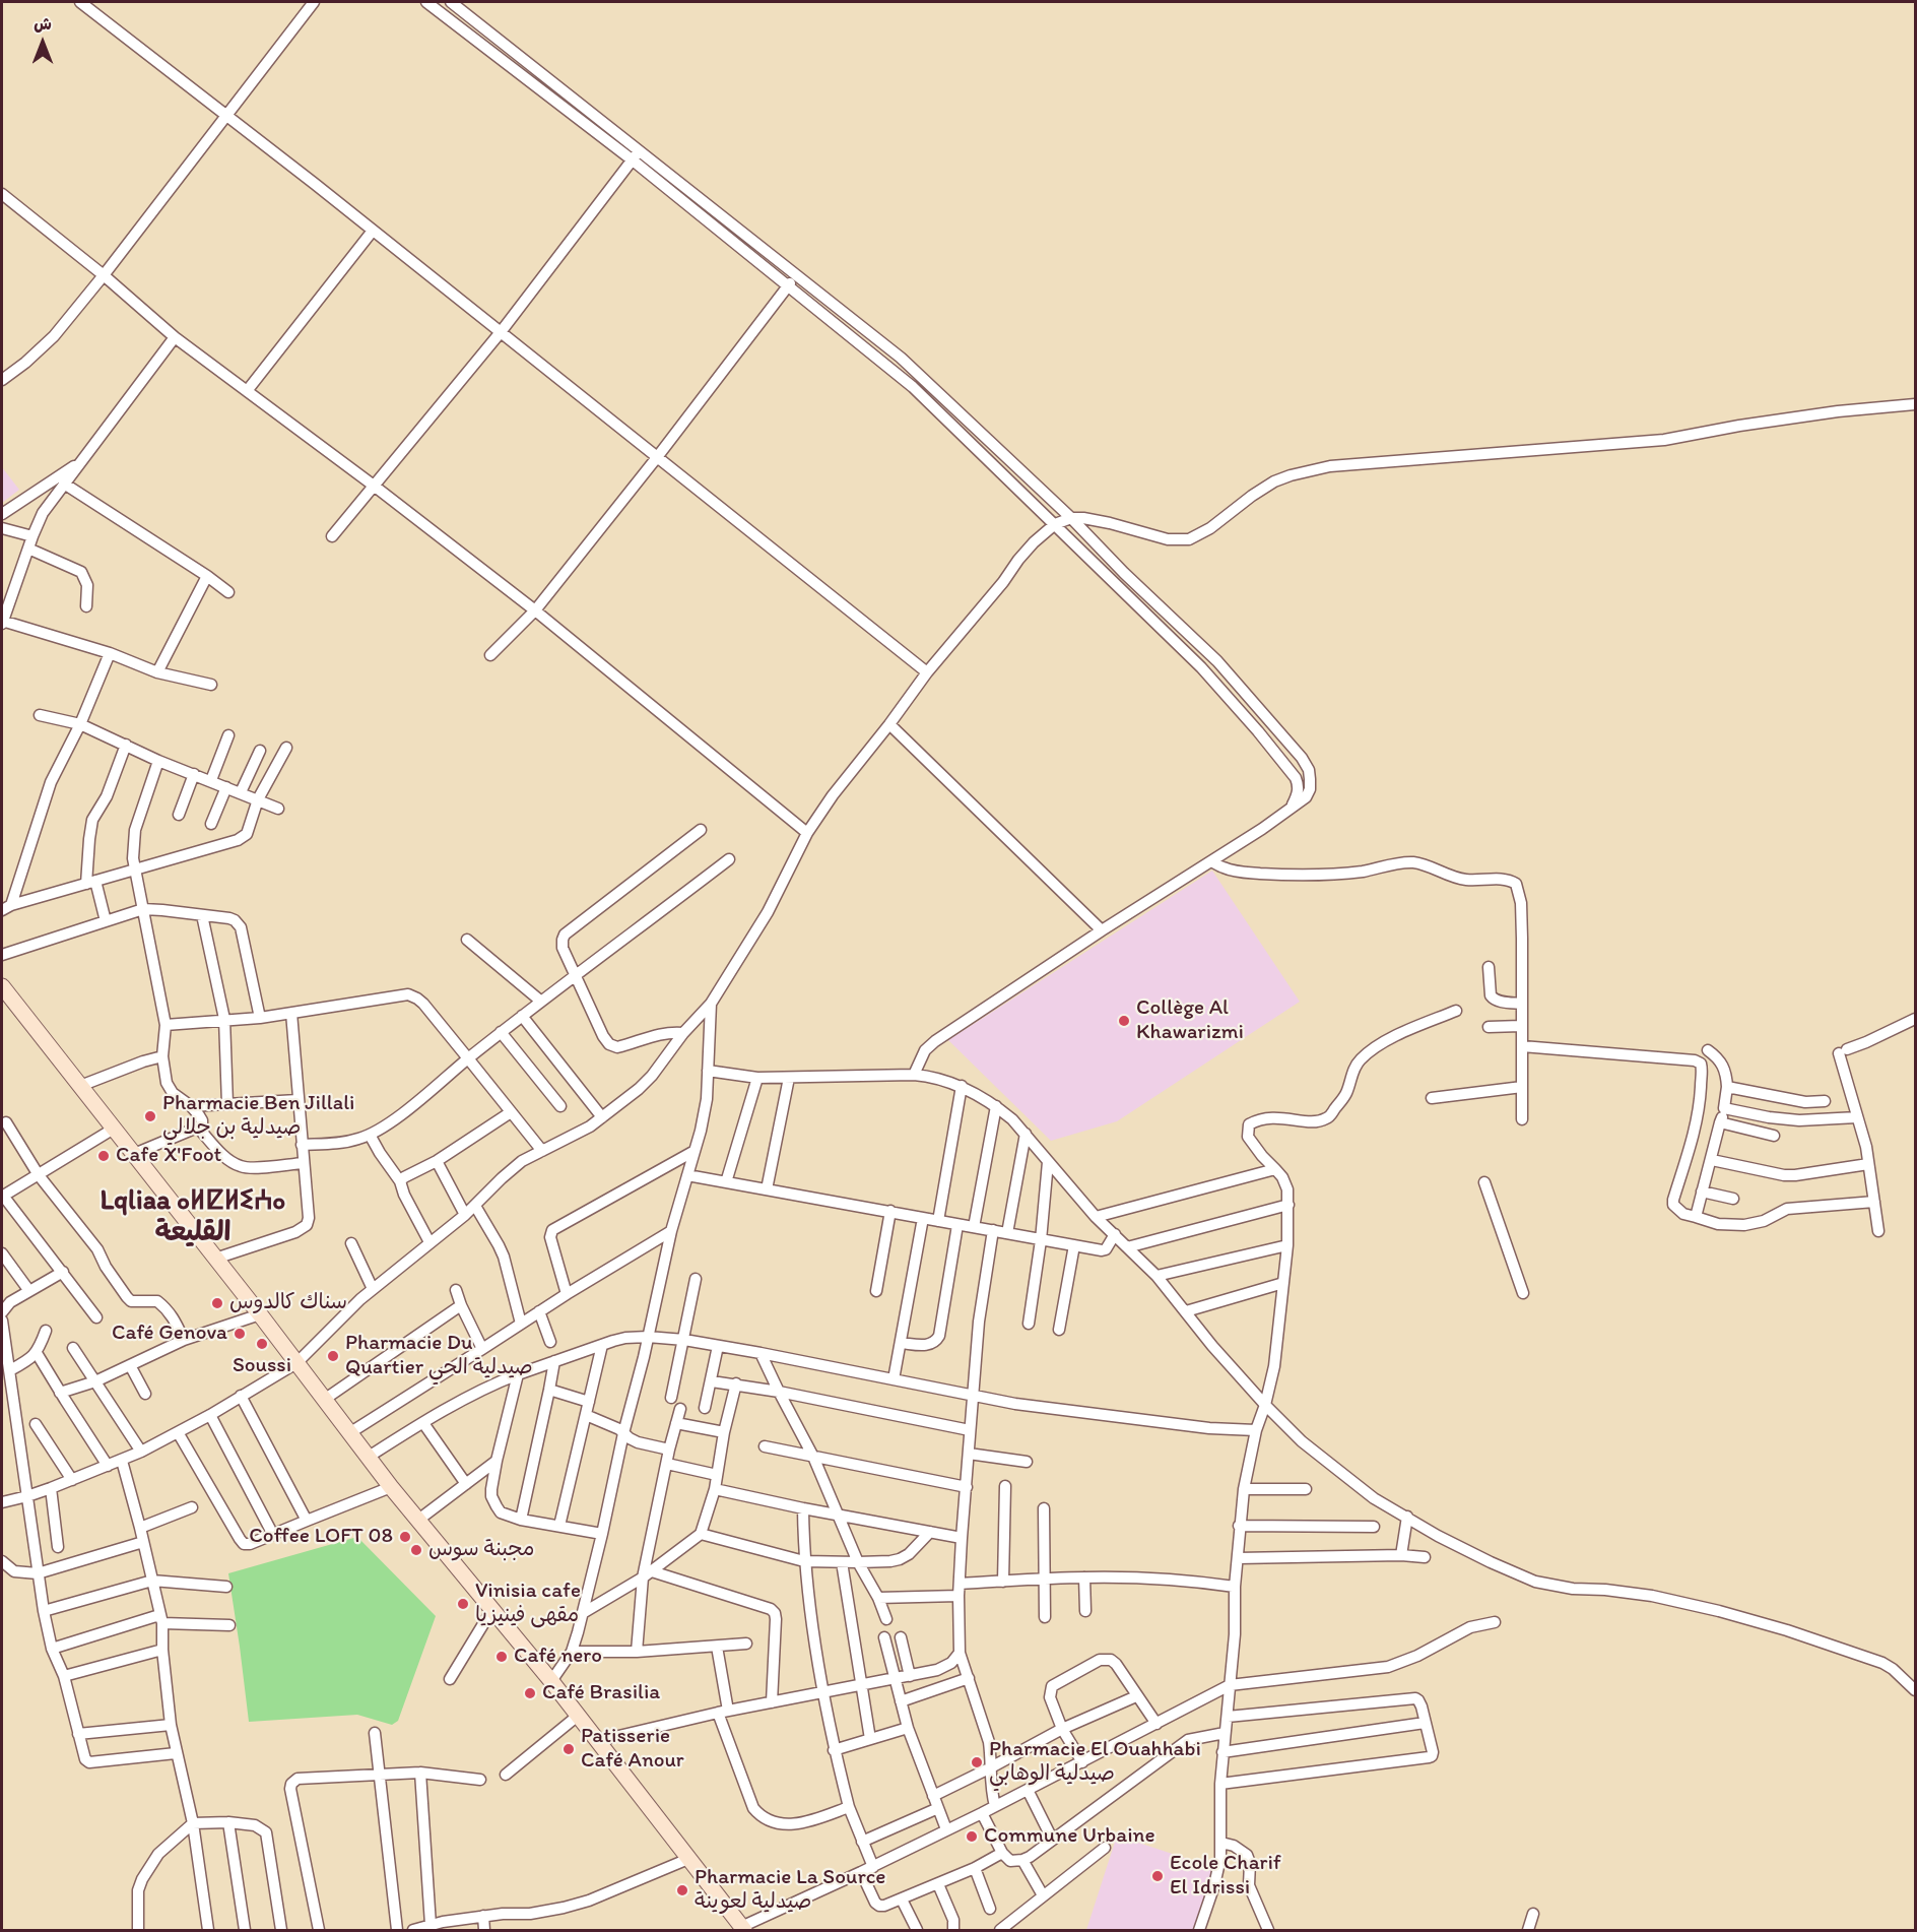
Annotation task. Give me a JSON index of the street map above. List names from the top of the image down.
{
  "districts": ["Lqliaa ⴰⵍⵇⵍⵉⵄⴰ القليعة"],
  "places": [
    "Collège Al Khawarizmi",
    "Pharmacie Ben Jillali صيدلية بن جلالي",
    "Cafe X'Foot",
    "سناك كالدوس",
    "Café Genova",
    "Soussi",
    "Pharmacie Du Quartier صيدلية الحي",
    "Coffee LOFT 08",
    "مجبنة سوس",
    "Vinisia cafe مقهى فينيزيا",
    "Café nero",
    "Café Brasilia",
    "Patisserie Café Anour",
    "Pharmacie El Ouahhabi صيدلية الوهابي",
    "Commune Urbaine",
    "Ecole Charif El Idrissi",
    "Pharmacie La Source صيدلية لعوينة"
  ],
  "north": "top"
}
